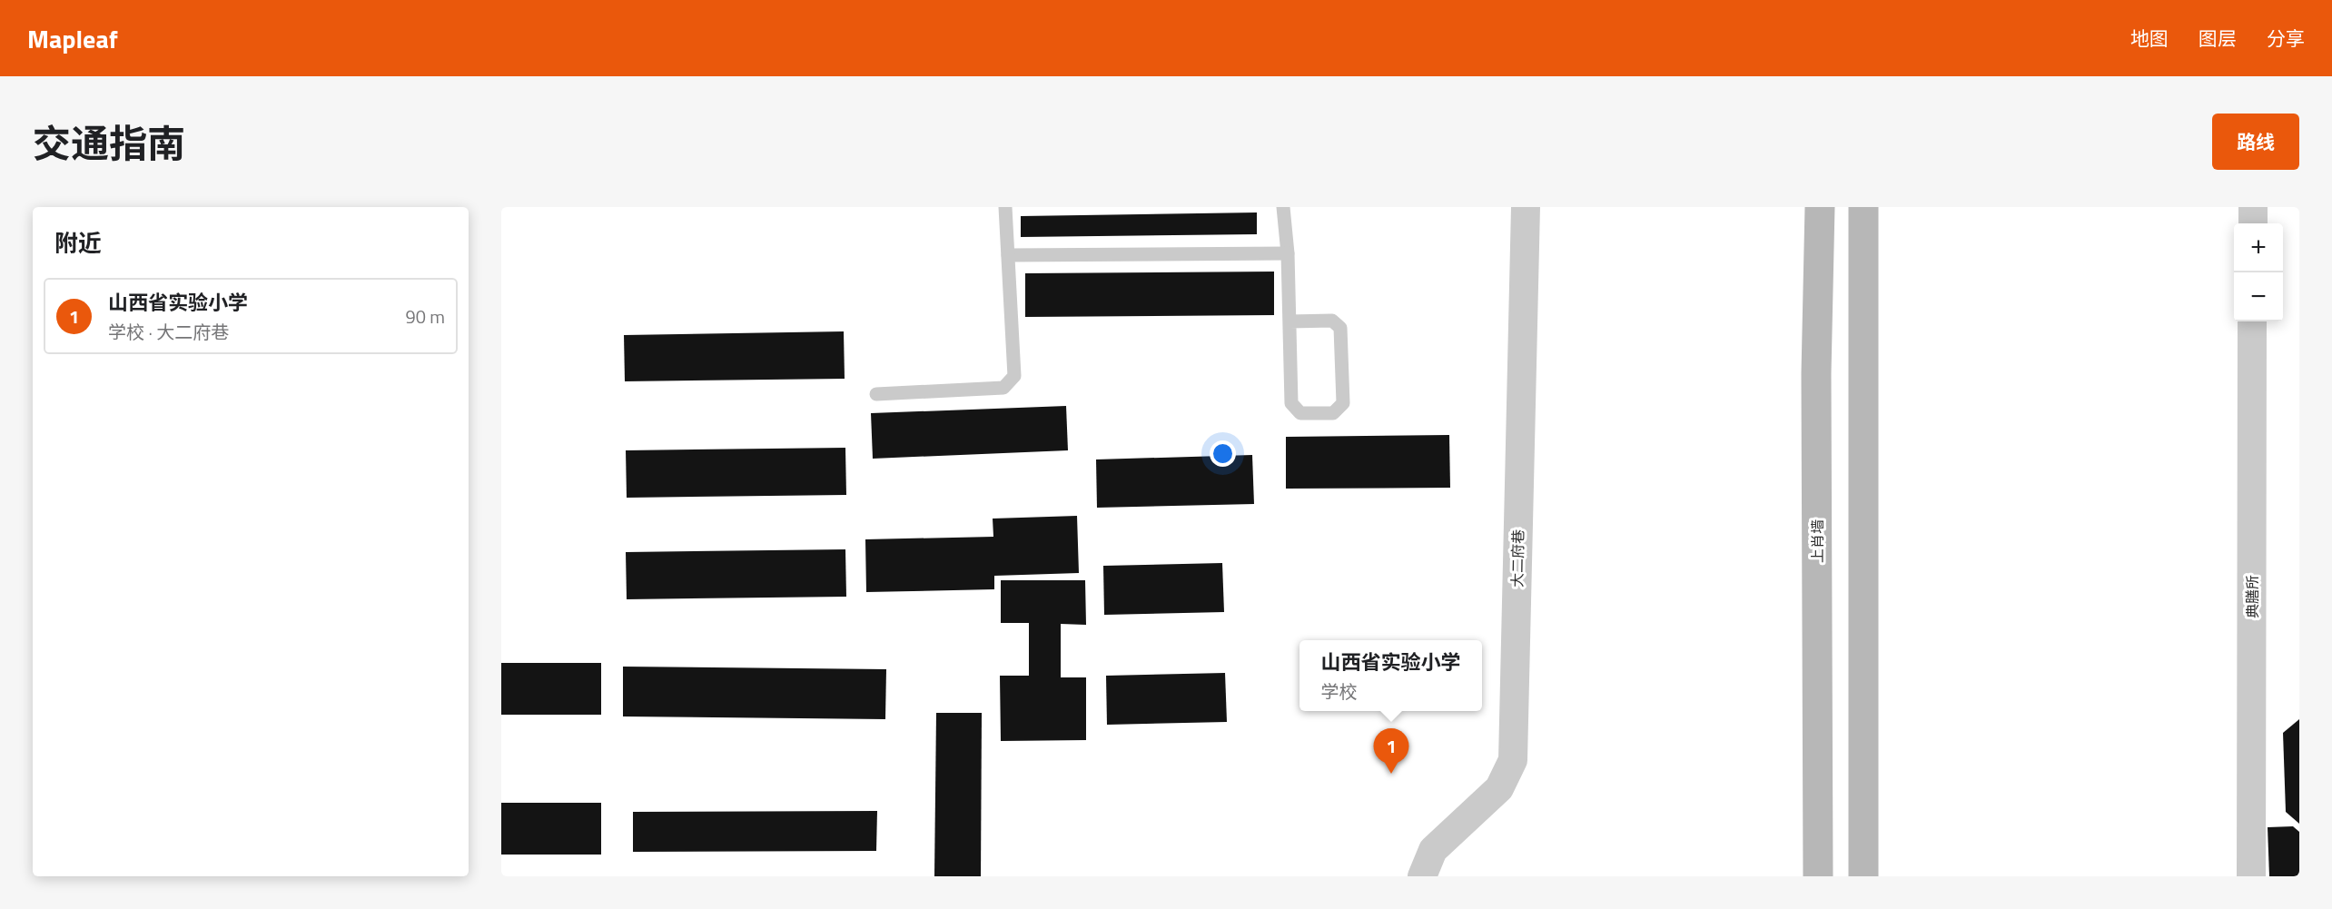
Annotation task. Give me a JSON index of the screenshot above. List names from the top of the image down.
{
  "streets": {
    "street": ["上肖墙", "大二府巷", "典膳所"]
  },
  "page": {
    "header": "Mapleaf",
    "nav": ["地图", "图层", "分享"],
    "title": "交通指南",
    "buttons": "路线",
    "heading": "附近",
    "map_buttons": ["+", "−"],
    "list": [
      {
        "mark": "1",
        "name": "山西省实验小学",
        "note": "学校 · 大二府巷",
        "value": "90 m"
      }
    ],
    "popup": ["山西省实验小学", "学校"],
    "pins": "1"
  }
}
